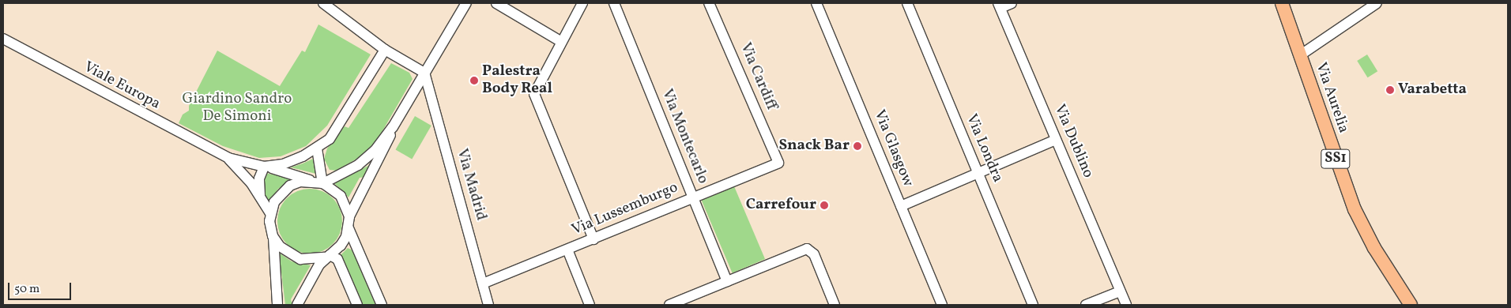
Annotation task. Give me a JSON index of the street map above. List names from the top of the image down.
{
  "streets": {
    "main road": ["Via Aurelia", "SS1"],
    "street": [
      "Via Cardiff",
      "Viale Europa",
      "Via Montecarlo",
      "Via Dublino",
      "Via Glasgow",
      "Via Londra",
      "Via Madrid",
      "Via Lussemburgo"
    ]
  },
  "crossings": [
    ["Via Cardiff", "Via Lussemburgo"],
    ["Via Montecarlo", "Via Lussemburgo"],
    ["Via Madrid", "Via Lussemburgo"]
  ],
  "parks": ["Giardino Sandro De Simoni"],
  "places": [
    "Palestra Body Real",
    "Varabetta",
    "Snack Bar",
    "Carrefour"
  ],
  "scale_bar": "50 m"
}
